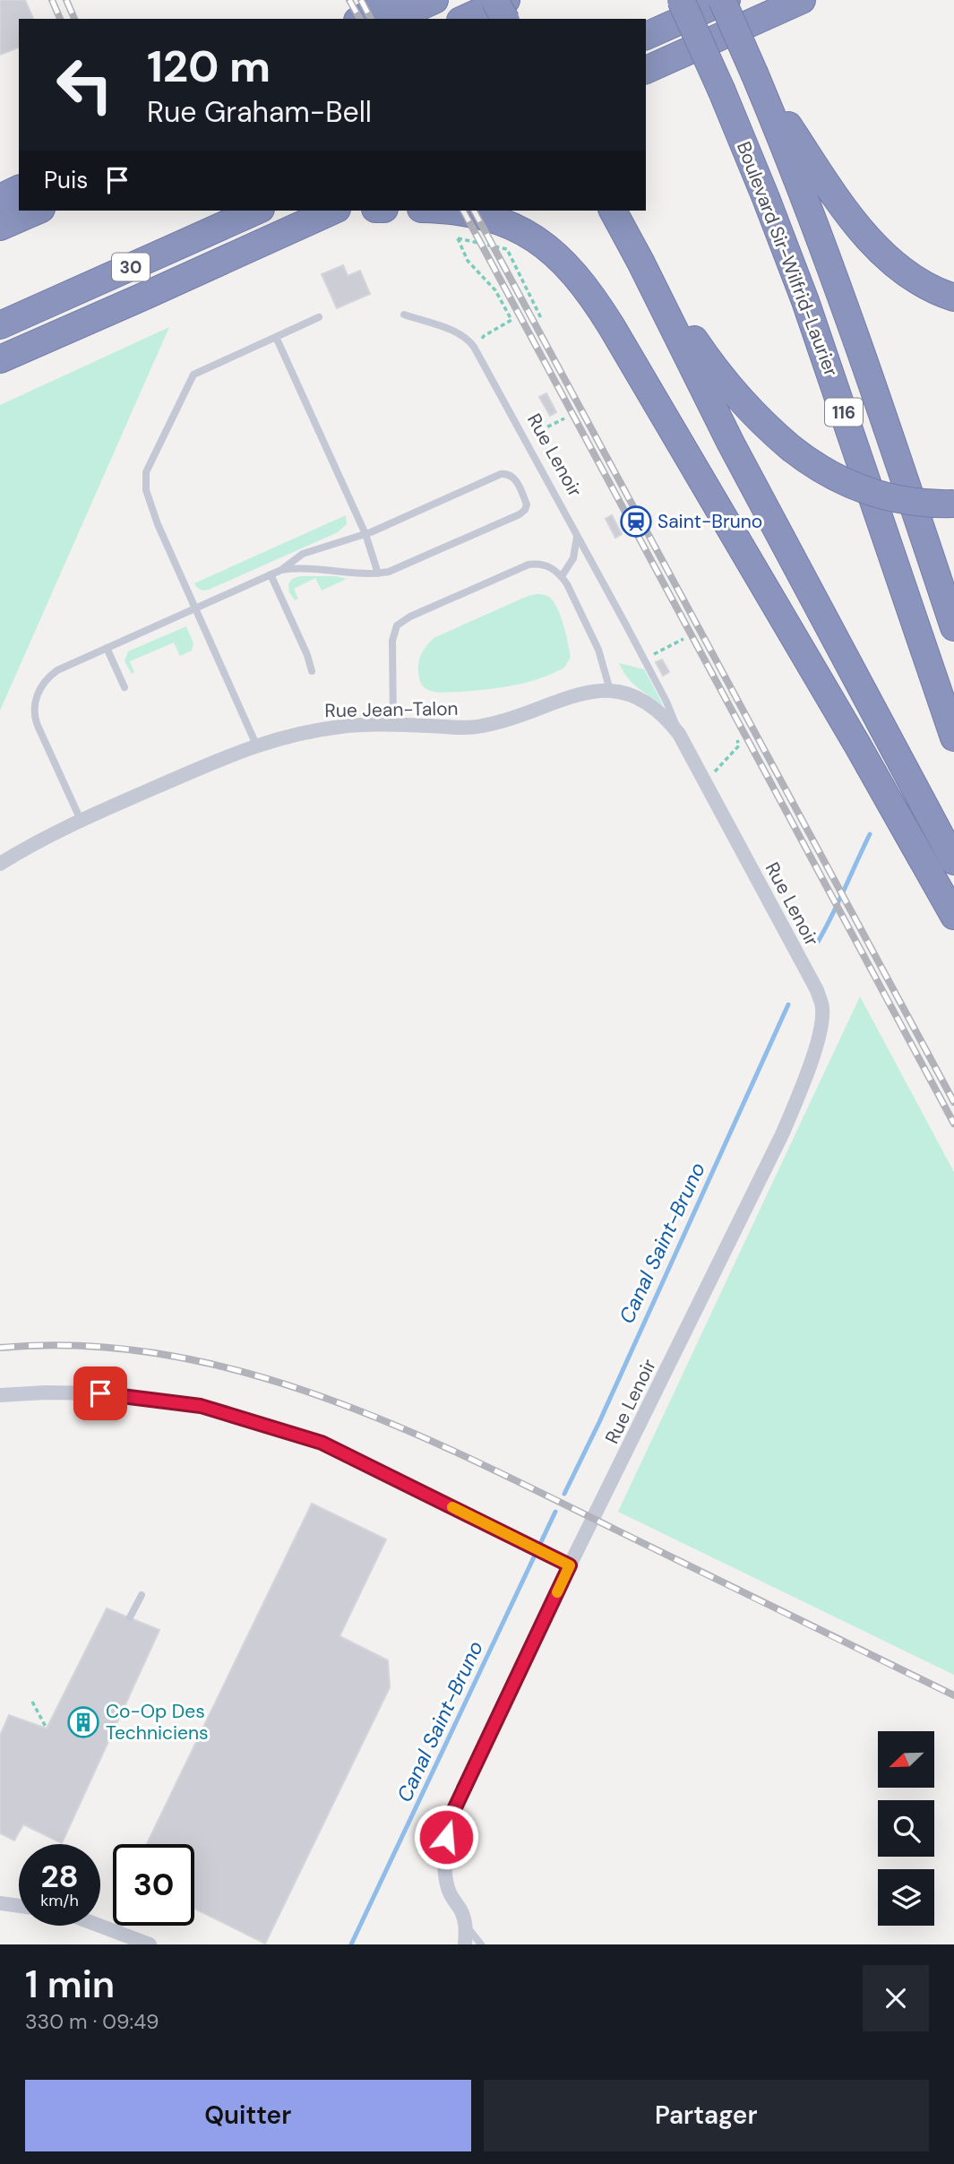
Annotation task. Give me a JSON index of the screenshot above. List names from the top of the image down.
{
  "streets": {
    "highway": ["Boulevard Sir-Wilfrid-Laurier", "30", "116"],
    "street": ["Rue Lenoir", "Rue Jean-Talon"]
  },
  "crossings": [
    ["Rue Lenoir", "Rue Jean-Talon"]
  ],
  "water": ["Canal Saint-Bruno"],
  "places": {
    "station": ["Saint-Bruno"],
    "building": ["Co-Op Des Techniciens"]
  },
  "north": "bottom left",
  "page": {
    "turn": ["120 m", "Rue Graham-Bell"],
    "then": "Puis",
    "speed": "28 km/h",
    "limit": "30",
    "heading": ["1 min", "330 m · 09:49"],
    "buttons": ["Quitter", "Partager"]
  }
}
